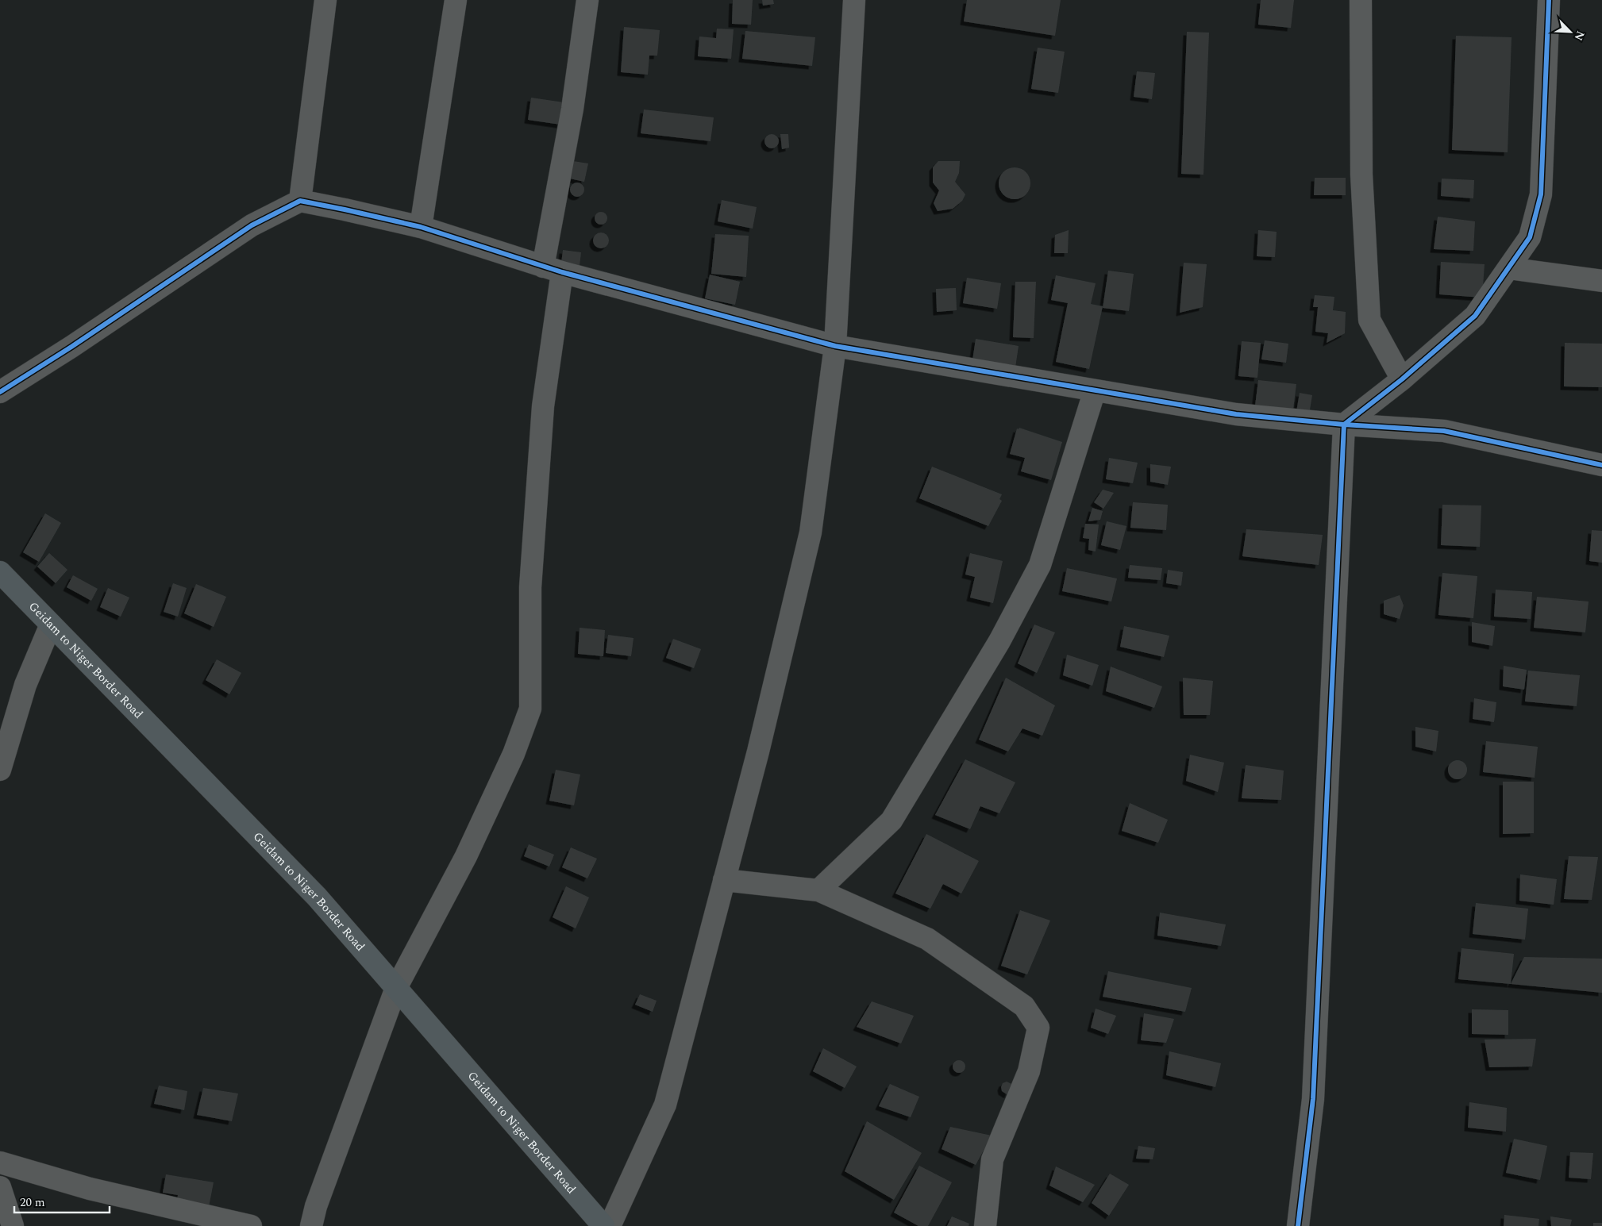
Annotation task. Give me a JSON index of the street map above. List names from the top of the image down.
{
  "streets": {
    "main road": ["Geidam to Niger Border Road"]
  },
  "scale_bar": "20 m",
  "north": "bottom right"
}
